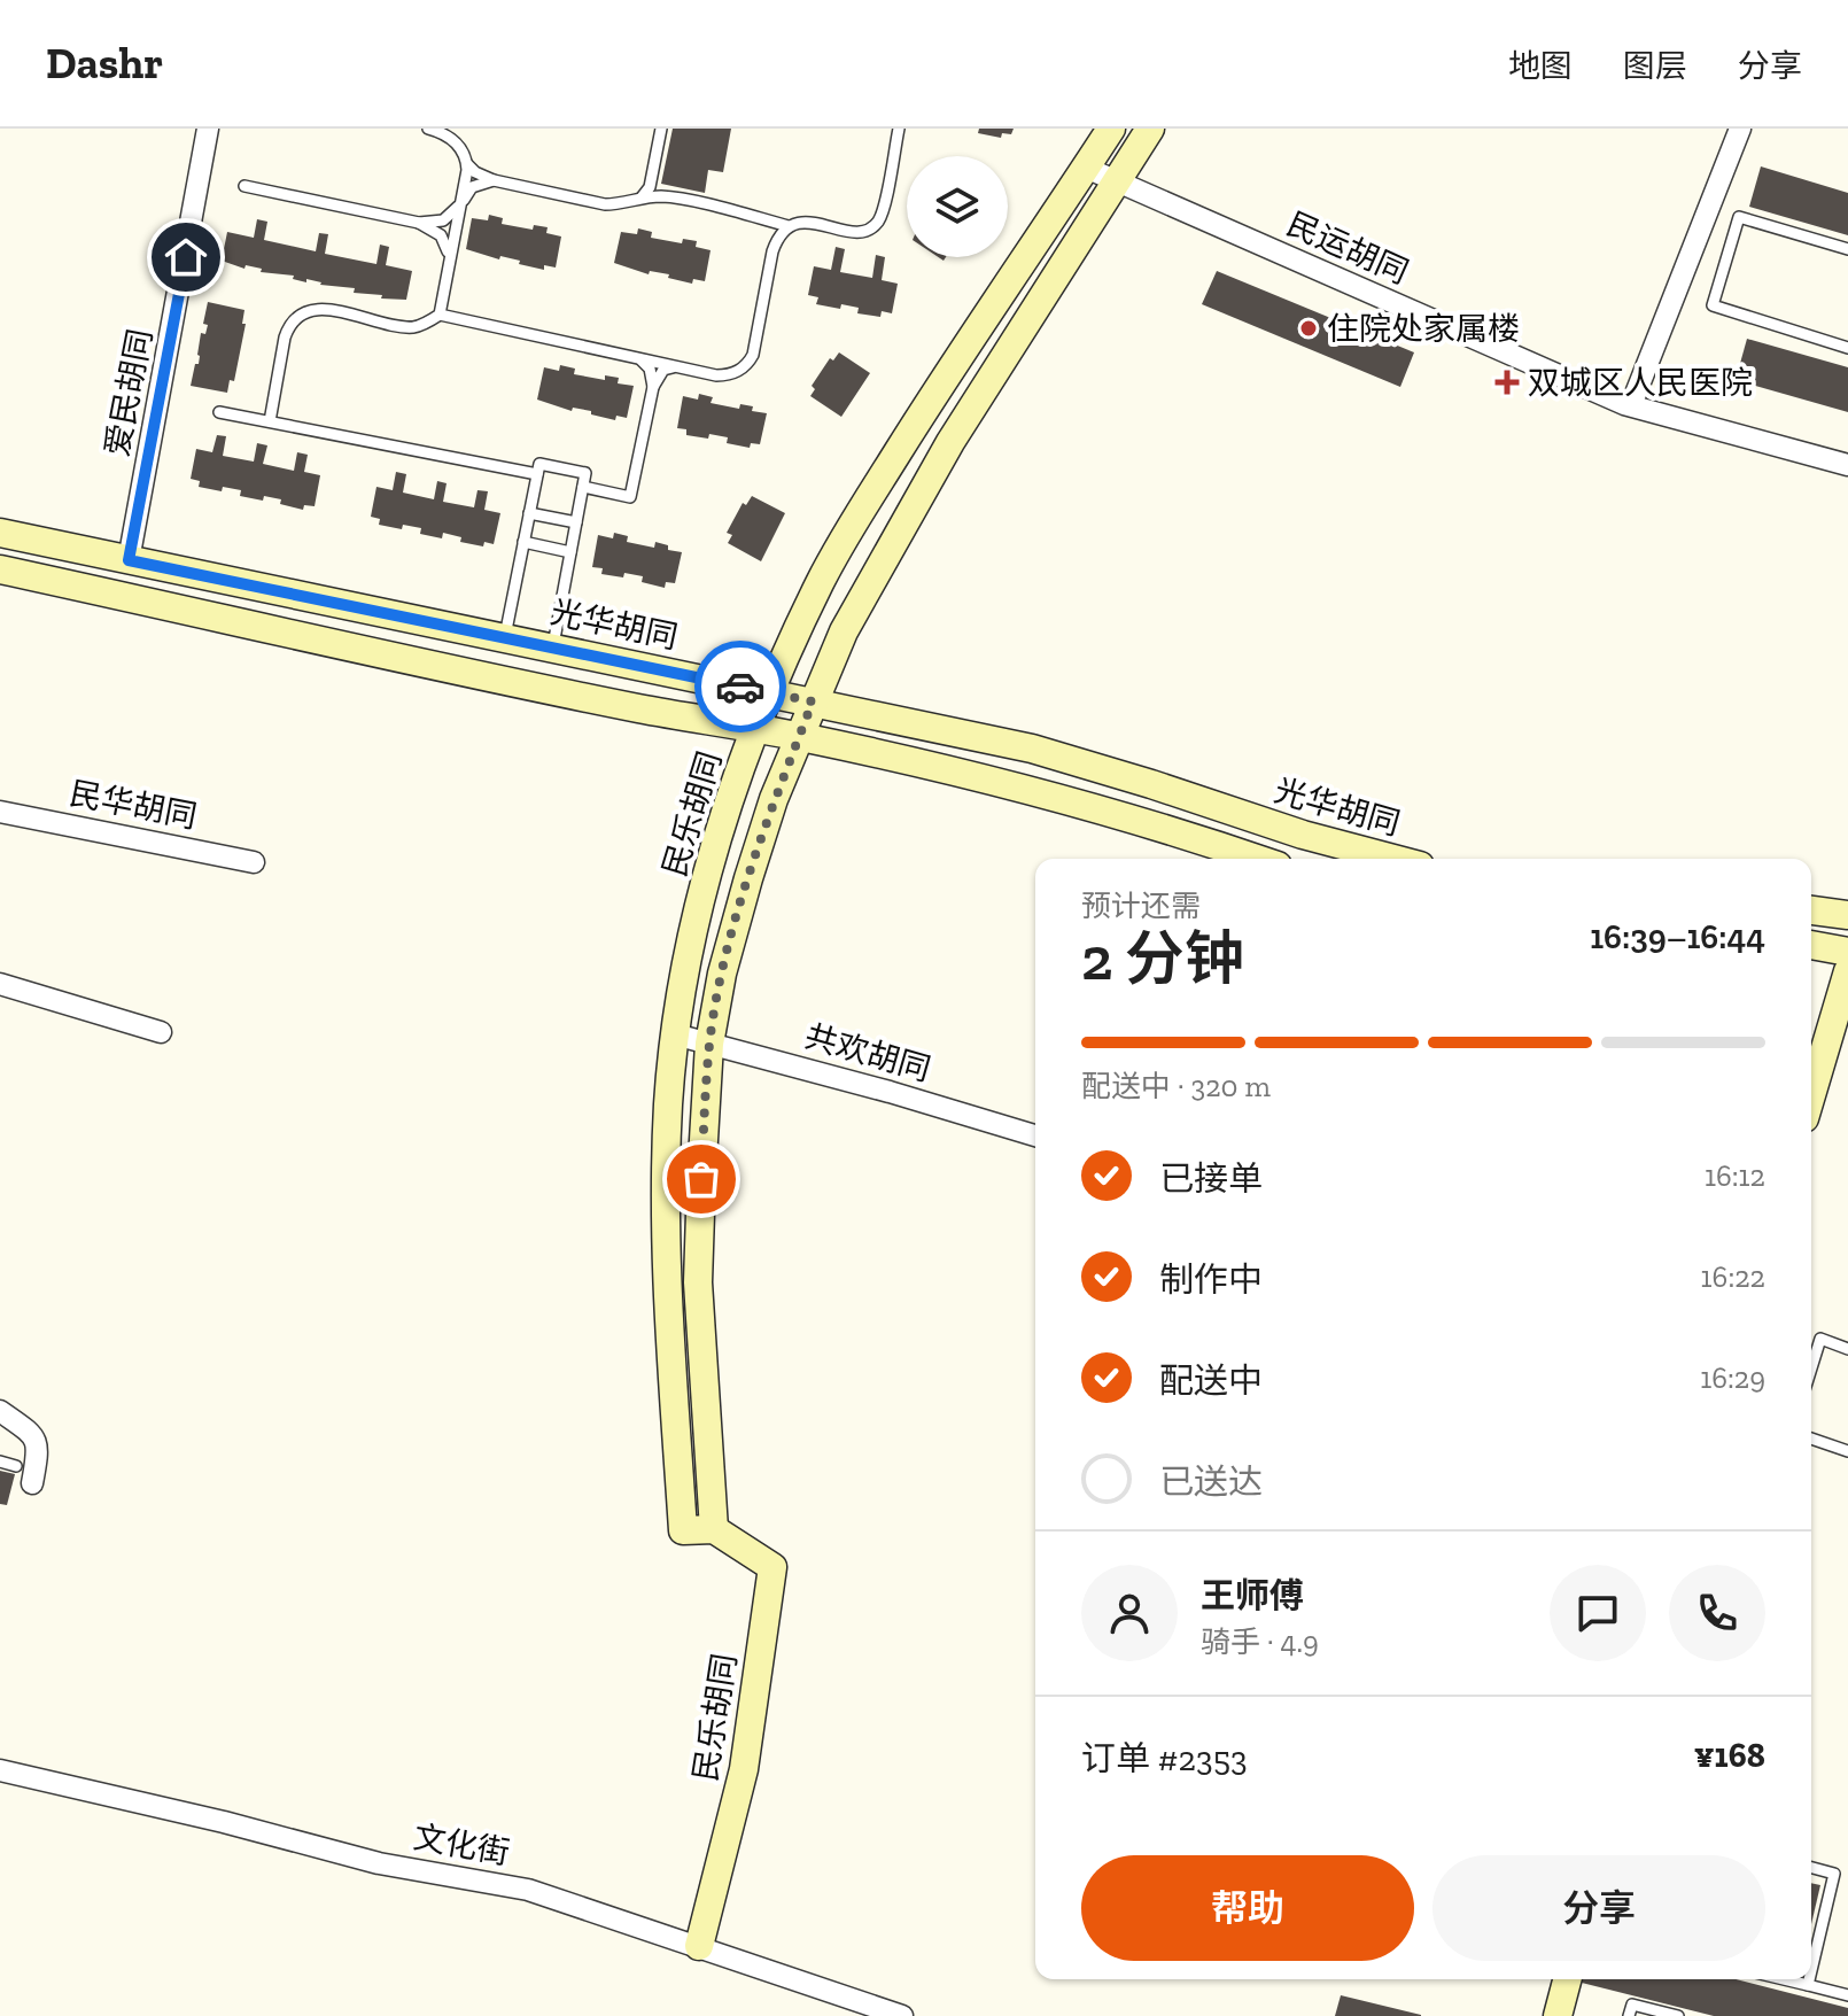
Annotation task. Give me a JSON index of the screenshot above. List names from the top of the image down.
{
  "streets": {
    "street": [
      "民运胡同",
      "爱民胡同",
      "光华胡同",
      "民华胡同",
      "民乐胡同",
      "共欢胡同",
      "文化街"
    ]
  },
  "crossings": [
    ["民运胡同", "民乐胡同"],
    ["爱民胡同", "光华胡同"],
    ["光华胡同", "民乐胡同"],
    ["民乐胡同", "共欢胡同"],
    ["民乐胡同", "文化街"]
  ],
  "places": {
    "other": ["住院处家属楼"],
    "health": ["双城区人民医院"]
  },
  "page": {
    "header": "Dashr",
    "nav": ["地图", "图层", "分享"],
    "heading": ["2 分钟", "预计还需", "16:39–16:44"],
    "panel": [
      "王师傅",
      "骑手 · 4.9",
      "订单 #2353",
      "¥168"
    ],
    "bar": "配送中 · 320 m",
    "list": [
      ["已接单", "16:12"],
      ["制作中", "16:22"],
      ["配送中", "16:29"],
      "已送达"
    ],
    "buttons": ["帮助", "分享"]
  }
}
